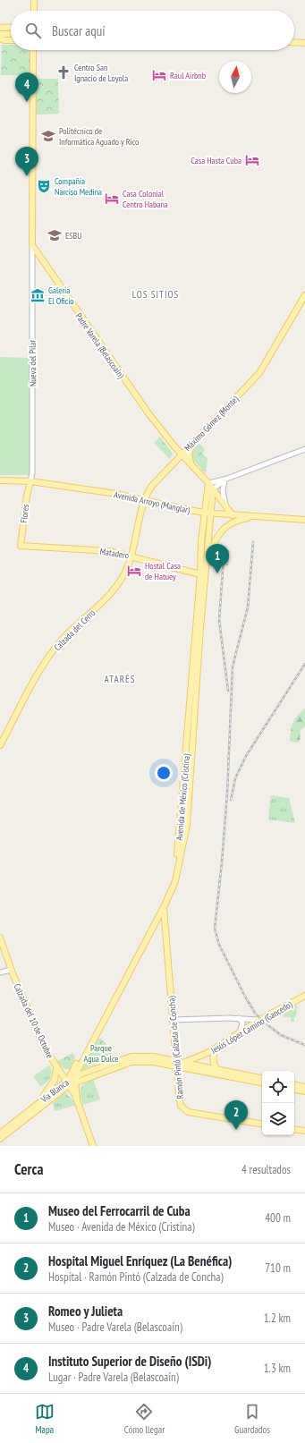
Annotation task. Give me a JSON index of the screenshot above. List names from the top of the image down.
{
  "streets": {
    "main road": [
      "Padre Varela (Belascoaín)",
      "Máximo Gómez (Monte)",
      "Avenida Arroyo (Manglar)",
      "Flores",
      "Matadero",
      "Calzada del Cerro",
      "Avenida de México (Cristina)",
      "Calzada del 10 de Octubre",
      "Jesús López Camino (Gancedo)",
      "Ramón Pintó (Calzada de Concha)",
      "Vía Blanca"
    ],
    "street": ["Nueva del Pilar"]
  },
  "crossings": [
    ["Padre Varela (Belascoaín)", "Nueva del Pilar"],
    ["Padre Varela (Belascoaín)", "Máximo Gómez (Monte)"],
    ["Padre Varela (Belascoaín)", "Avenida Arroyo (Manglar)"],
    ["Padre Varela (Belascoaín)", "Avenida de México (Cristina)"],
    ["Nueva del Pilar", "Avenida Arroyo (Manglar)"],
    ["Nueva del Pilar", "Flores"],
    ["Máximo Gómez (Monte)", "Avenida Arroyo (Manglar)"],
    ["Máximo Gómez (Monte)", "Matadero"],
    ["Máximo Gómez (Monte)", "Calzada del Cerro"],
    ["Avenida Arroyo (Manglar)", "Flores"],
    ["Avenida Arroyo (Manglar)", "Avenida de México (Cristina)"],
    ["Flores", "Matadero"],
    ["Matadero", "Calzada del Cerro"],
    ["Matadero", "Avenida de México (Cristina)"],
    ["Avenida de México (Cristina)", "Calzada del 10 de Octubre"],
    ["Avenida de México (Cristina)", "Ramón Pintó (Calzada de Concha)"],
    ["Avenida de México (Cristina)", "Vía Blanca"],
    ["Calzada del 10 de Octubre", "Vía Blanca"],
    ["Ramón Pintó (Calzada de Concha)", "Vía Blanca"]
  ],
  "districts": ["LOS SITIOS", "ATARÉS"],
  "parks": ["Parque Agua Dulce"],
  "places": {
    "church": ["Centro San Ignacio de Loyola"],
    "hotel": [
      "Raul Airbnb",
      "Casa Hasta Cuba",
      "Casa Colonial Centro Habana",
      "Hostal Casa de Hatuey"
    ],
    "school or university": ["Politécnico de Informática Aguado y Rico", "ESBU"],
    "theatre": ["Compañía Narciso Medina"],
    "museum": ["Galeria El Oficio"]
  },
  "north": "top",
  "page": {
    "search": "Buscar aquí",
    "pins": [
      "4",
      "3",
      "1",
      "2"
    ],
    "heading": ["Cerca", "4 resultados"],
    "list": [
      {
        "mark": "1",
        "name": "Museo del Ferrocarril de Cuba",
        "note": "Museo · Avenida de México (Cristina)",
        "value": "400 m"
      },
      {
        "mark": "2",
        "name": "Hospital Miguel Enríquez (La Benéfica)",
        "note": "Hospital · Ramón Pintó (Calzada de Concha)",
        "value": "710 m"
      },
      {
        "mark": "3",
        "name": "Romeo y Julieta",
        "note": "Museo · Padre Varela (Belascoaín)",
        "value": "1.2 km"
      },
      {
        "mark": "4",
        "name": "Instituto Superior de Diseño (ISDi)",
        "note": "Lugar · Padre Varela (Belascoaín)",
        "value": "1.3 km"
      }
    ],
    "nav": ["Mapa", "Cómo llegar", "Guardados"]
  }
}
